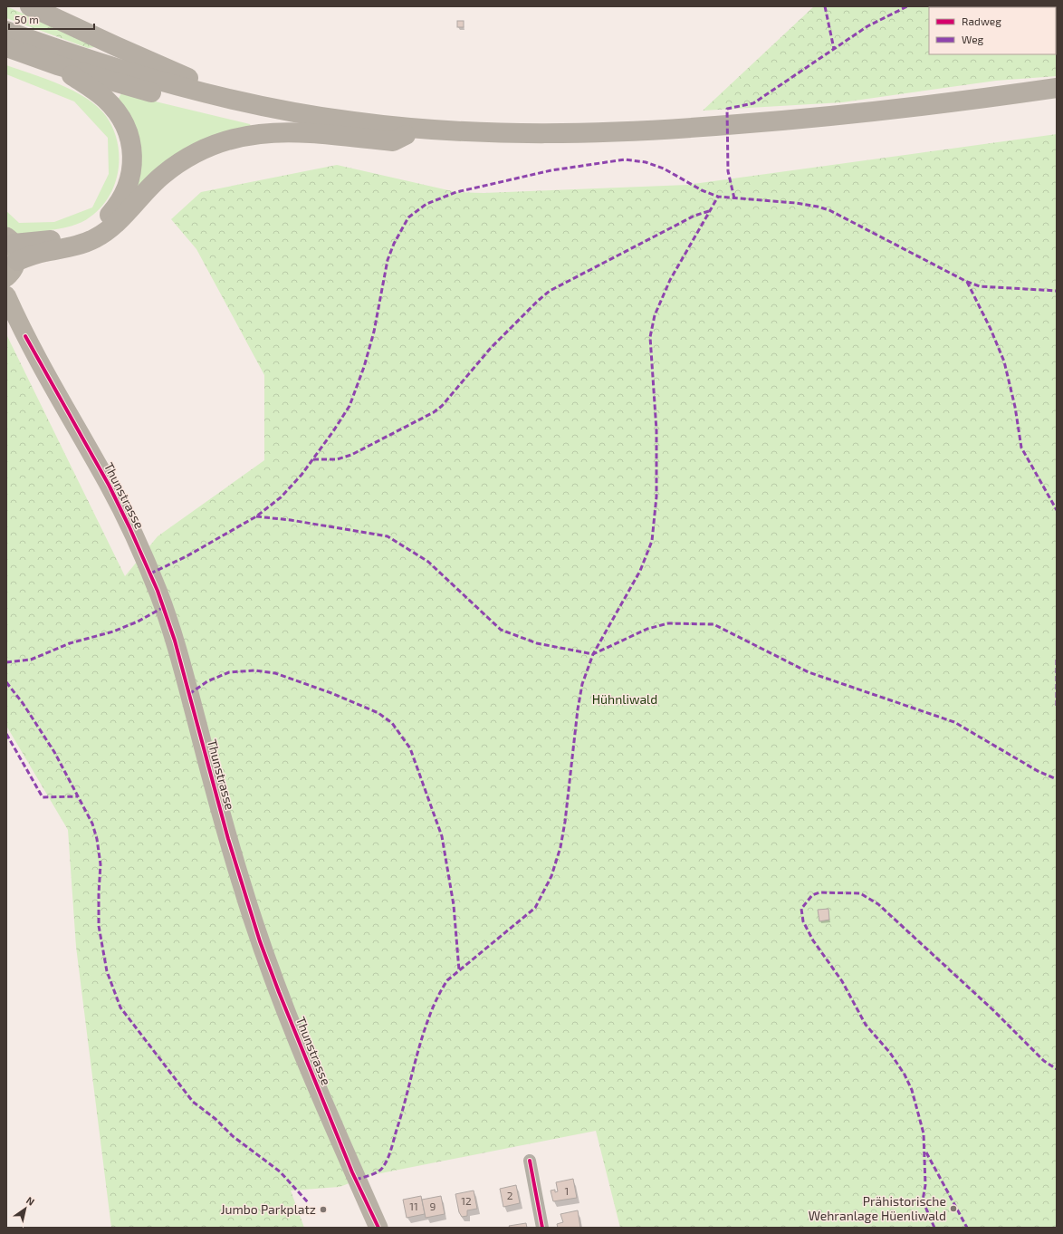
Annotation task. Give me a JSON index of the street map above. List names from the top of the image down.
{
  "streets": {
    "main road": ["Thunstrasse"]
  },
  "parks": ["Hühnliwald"],
  "places": ["Prähistorische Wehranlage Hüenliwald", "Jumbo Parkplatz"],
  "house_numbers": [
    "1",
    "2",
    "12",
    "11",
    "9"
  ],
  "legend": ["Radweg", "Weg"],
  "scale_bar": "50 m",
  "north": "top right"
}
